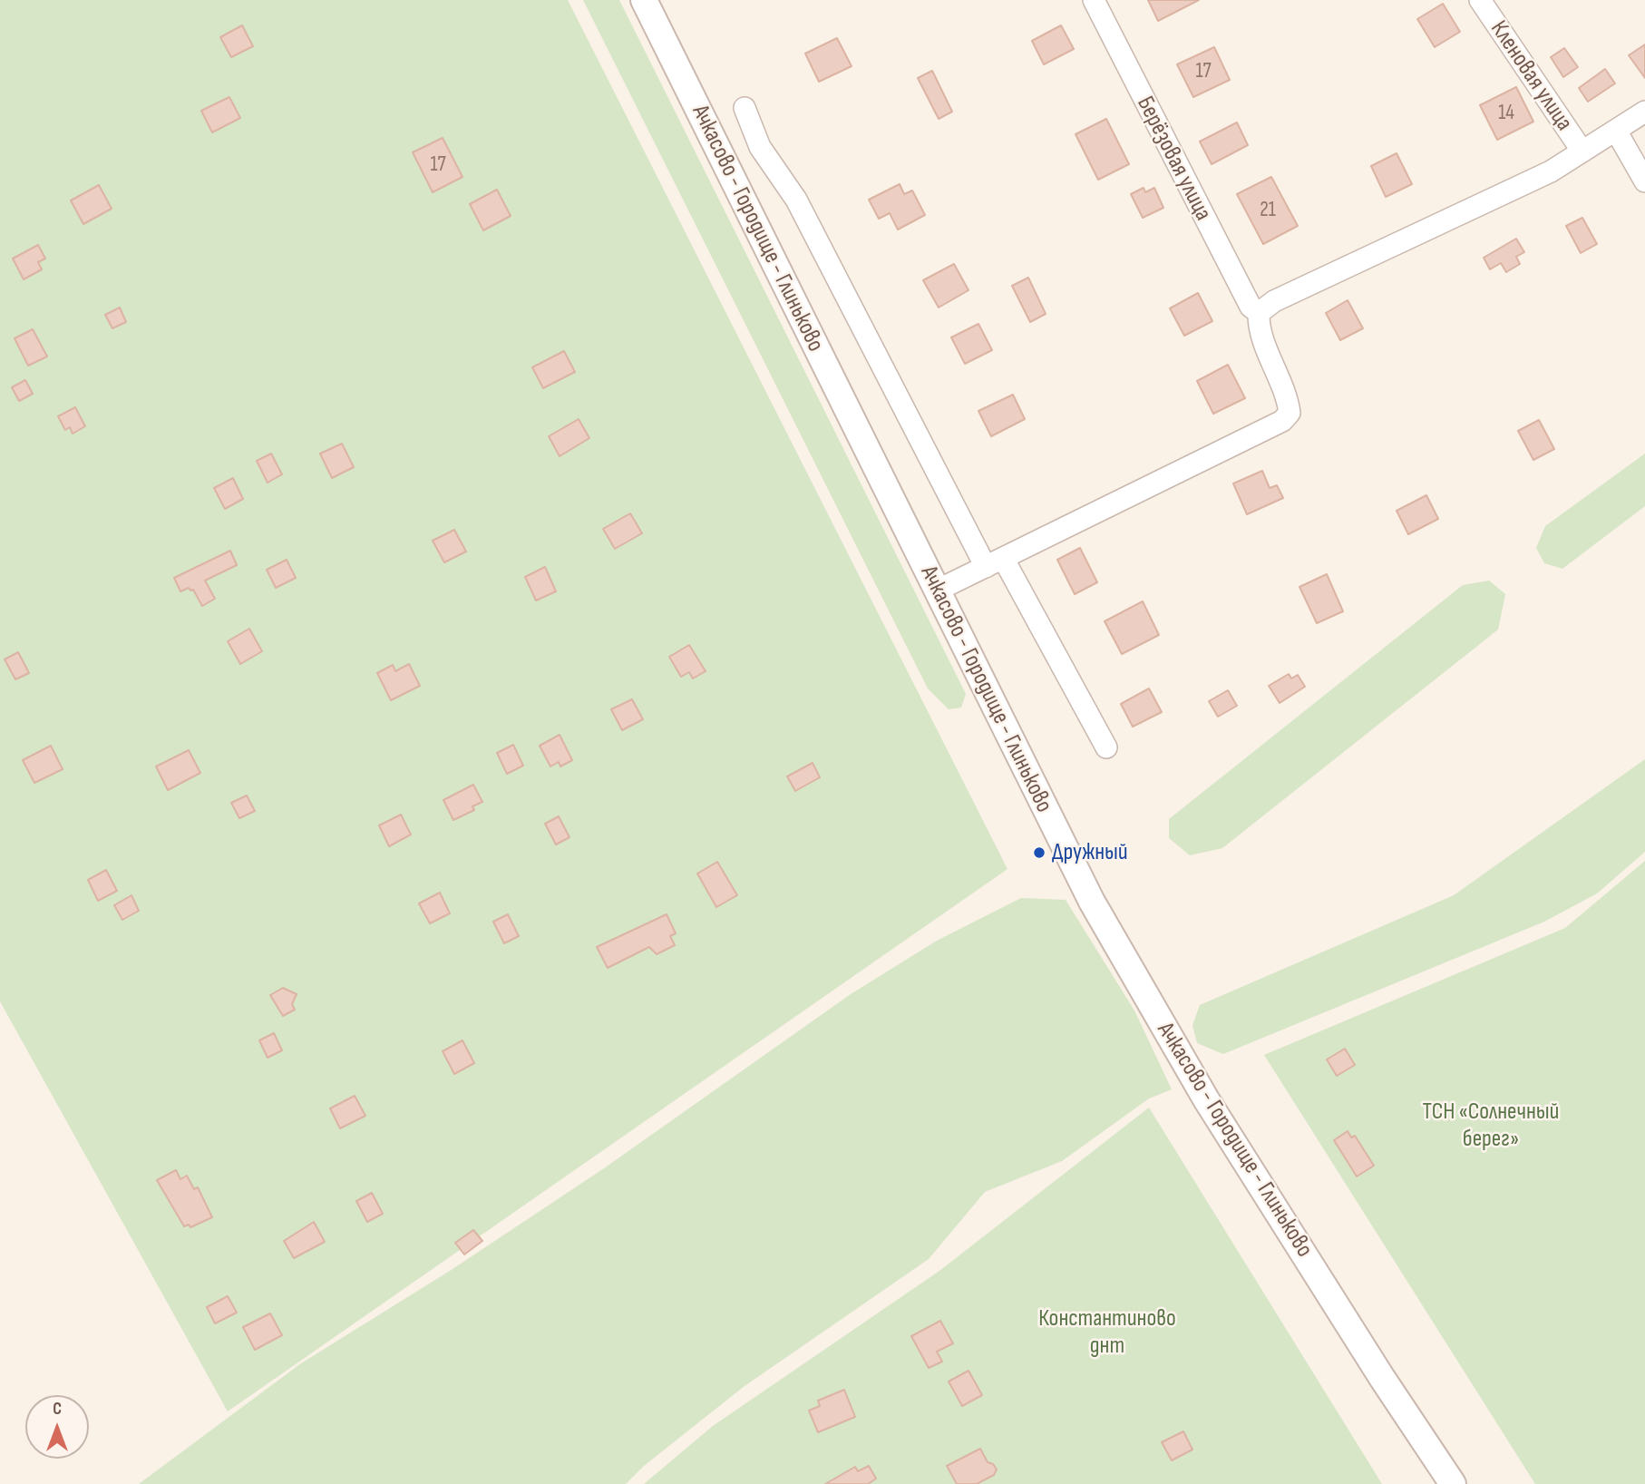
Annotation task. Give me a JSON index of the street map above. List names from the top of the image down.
{
  "streets": {
    "street": ["Кленовая улица", "Берёзовая улица", "Ачкасово - Городище - Глиньково"]
  },
  "parks": ["ТСН «Солнечный берег»", "Константиново днт"],
  "places": ["Дружный"],
  "house_numbers": [
    "17",
    "14",
    "17",
    "21"
  ],
  "north": "top"
}
